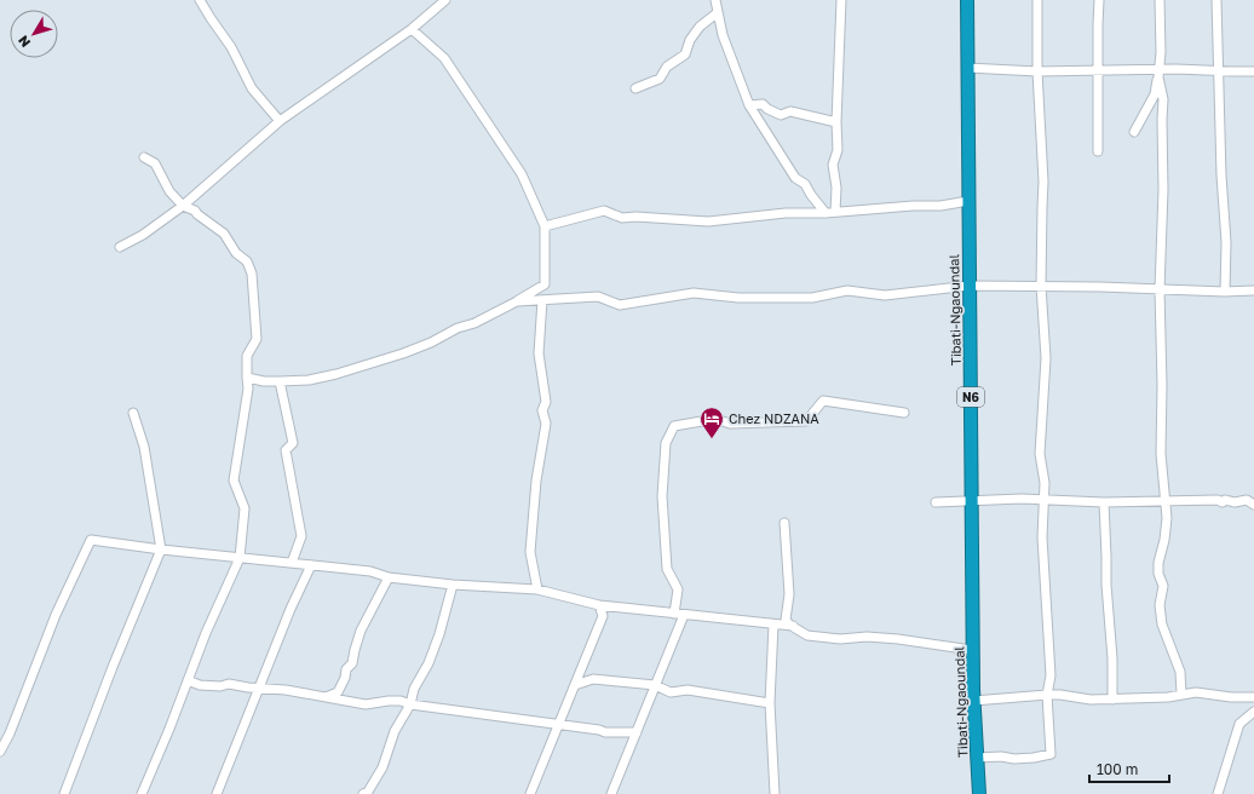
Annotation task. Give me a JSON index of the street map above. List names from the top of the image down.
{
  "streets": {
    "highway": ["Tibati-Ngaoundal", "N6"]
  },
  "places": {
    "hotel": ["Chez NDZANA"]
  },
  "scale_bar": "100 m",
  "north": "bottom left"
}
